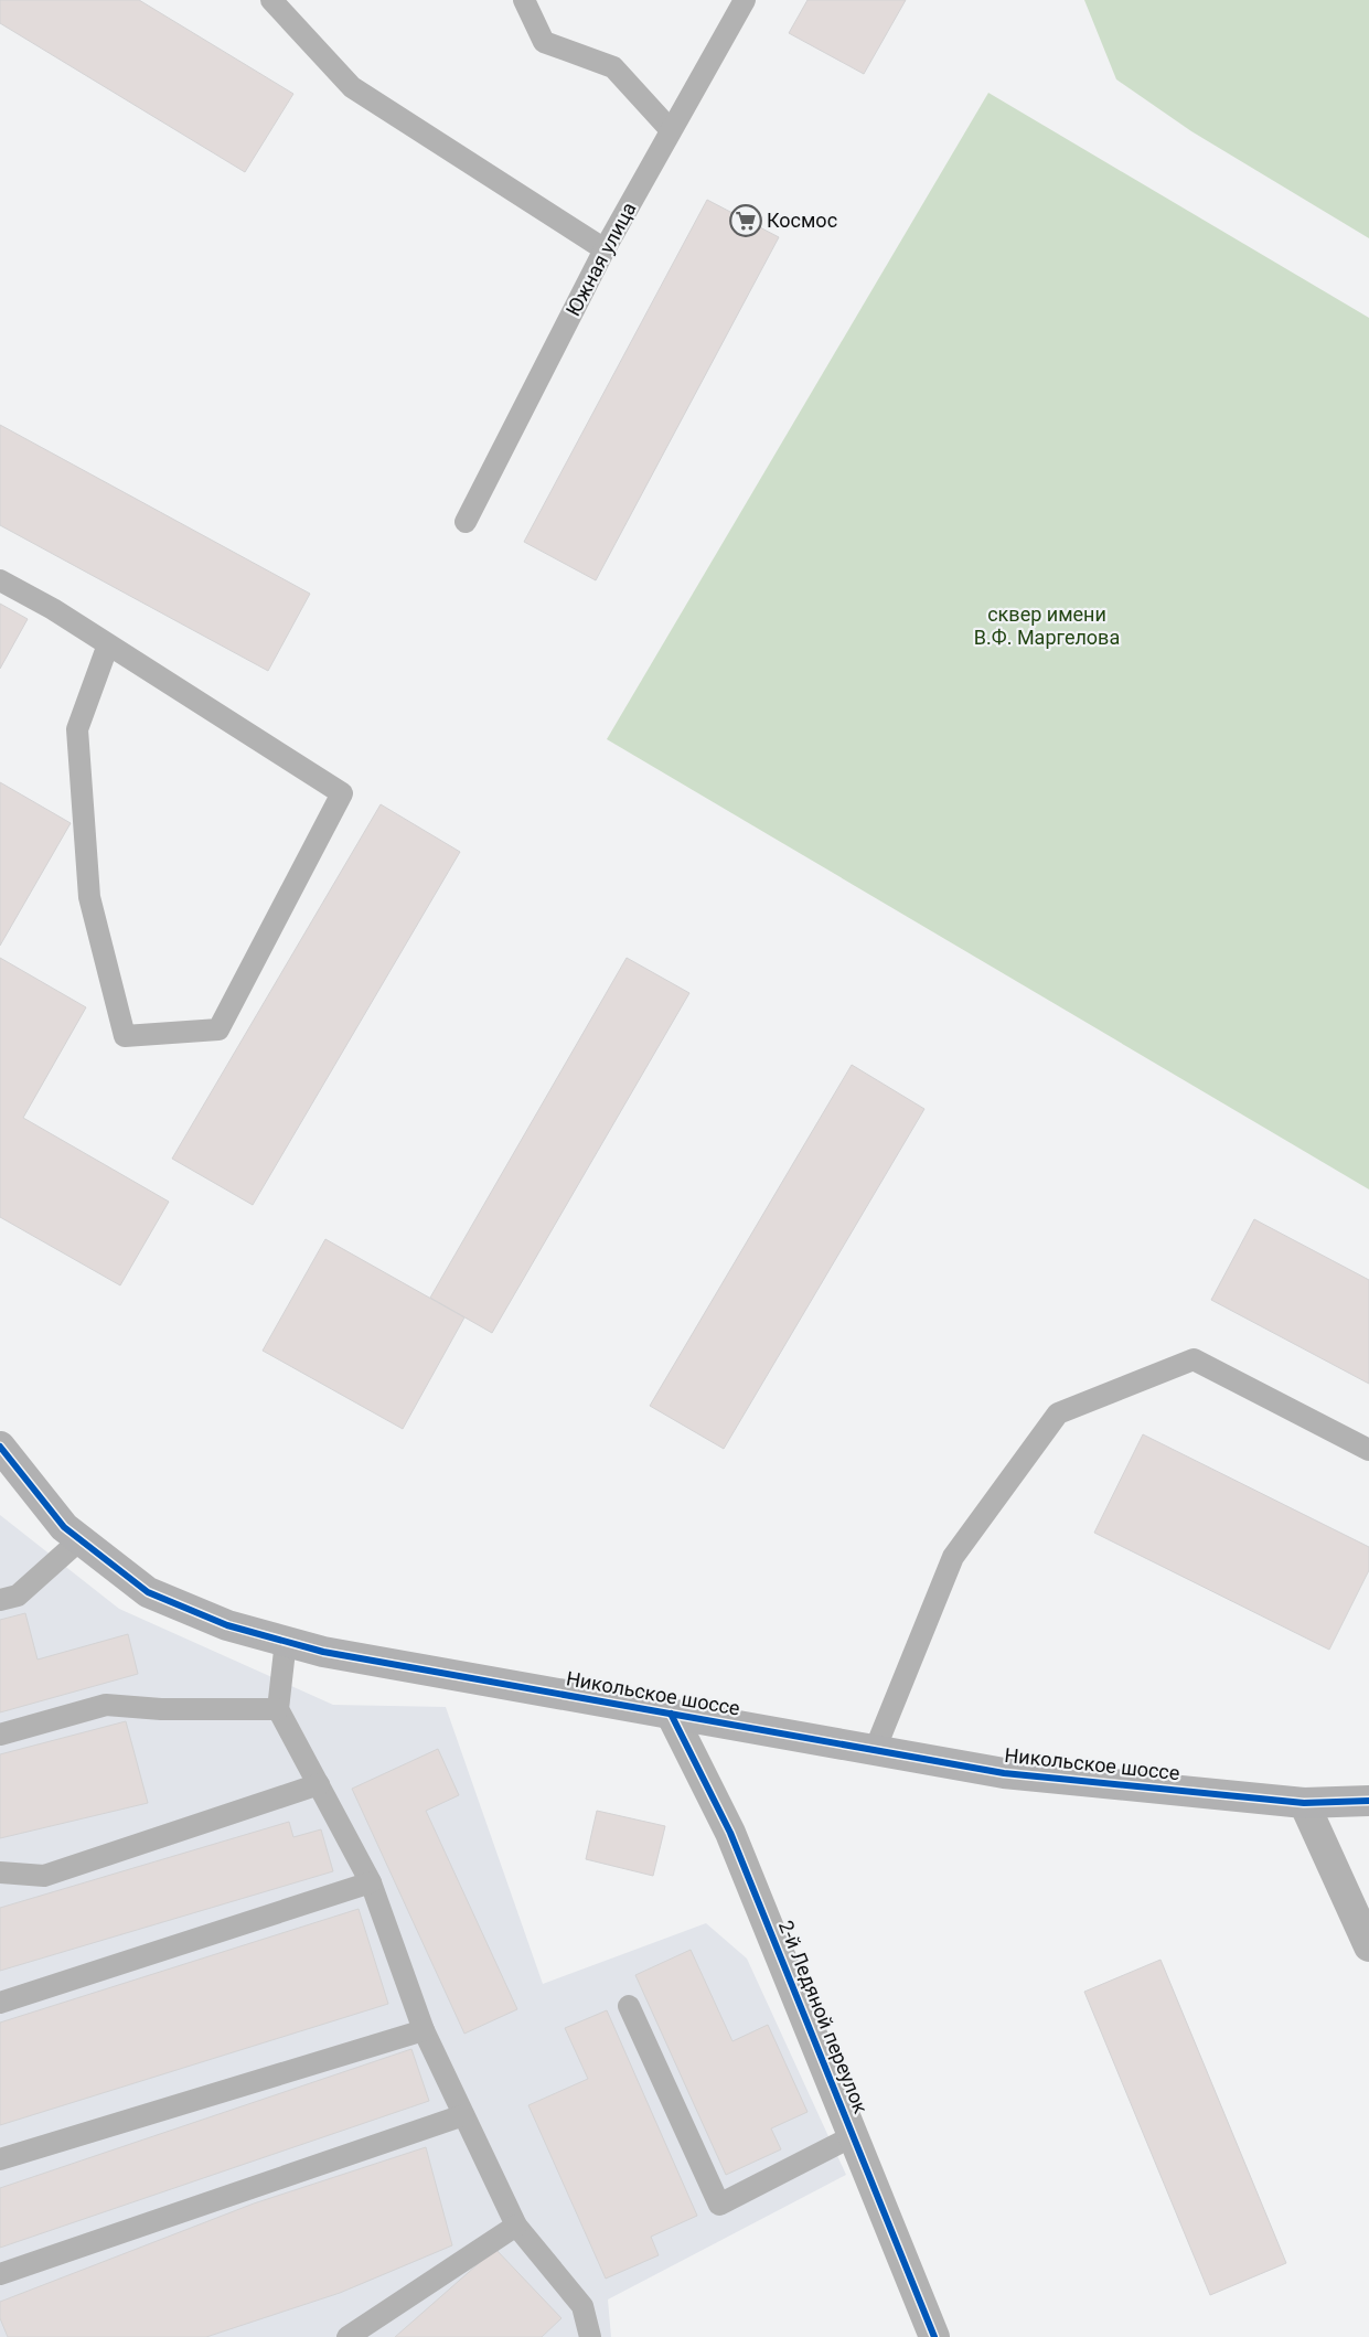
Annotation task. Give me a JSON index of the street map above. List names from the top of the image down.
{
  "streets": {
    "street": ["Никольское шоссе", "2-й Ледяной переулок"],
    "lane": ["Южная улица"]
  },
  "crossings": [
    ["Никольское шоссе", "2-й Ледяной переулок"]
  ],
  "parks": ["сквер имени В.Ф. Маргелова"],
  "places": {
    "supermarket": ["Космос"]
  }
}
